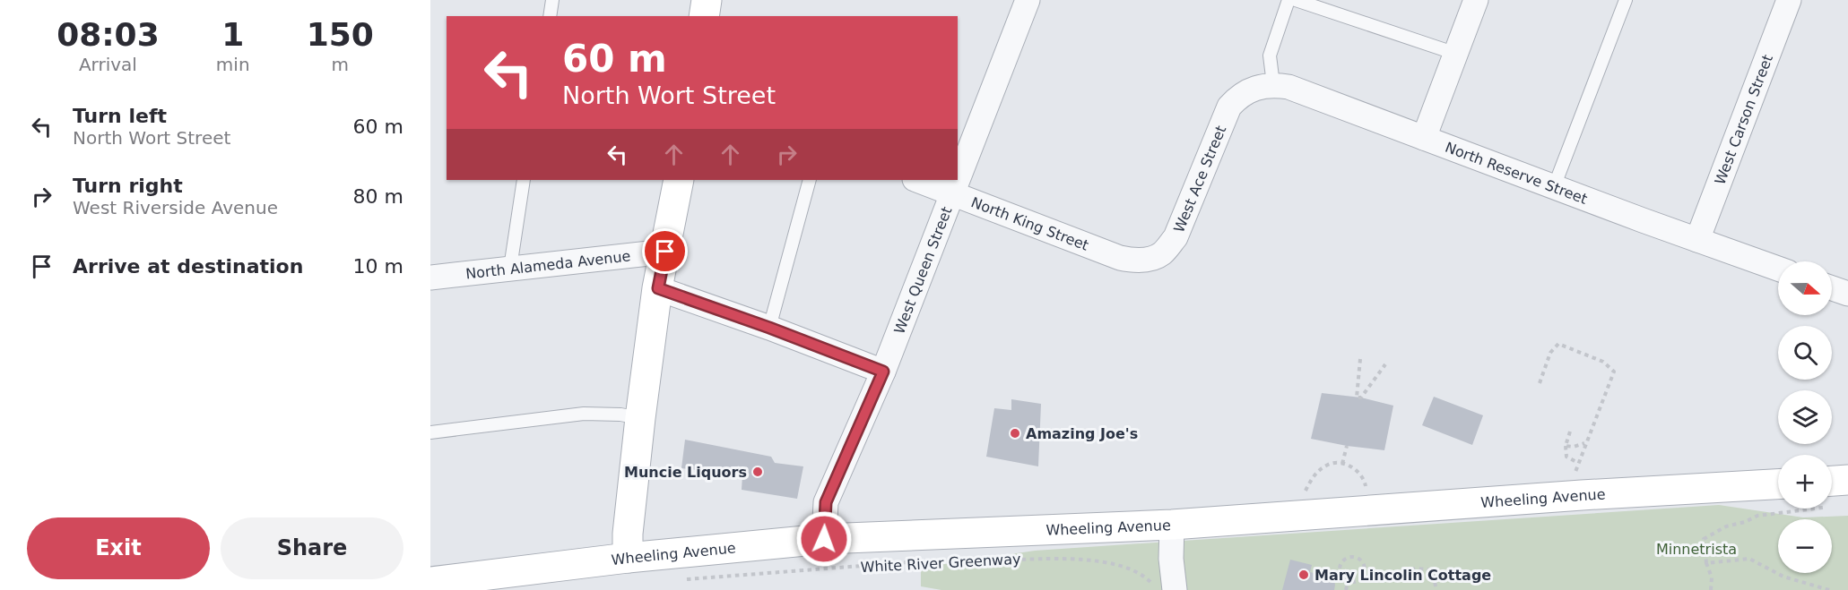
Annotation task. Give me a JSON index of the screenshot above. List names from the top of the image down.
{
  "streets": {
    "main road": ["Wheeling Avenue"],
    "street": [
      "West Carson Street",
      "North Reserve Street",
      "West Ace Street",
      "North King Street",
      "North Alameda Avenue",
      "West Queen Street"
    ],
    "path": ["White River Greenway"]
  },
  "crossings": [
    ["West Carson Street", "North Reserve Street"],
    ["North Reserve Street", "West Ace Street"],
    ["West Ace Street", "North King Street"],
    ["North King Street", "West Queen Street"],
    ["West Queen Street", "Wheeling Avenue"]
  ],
  "parks": ["Minnetrista"],
  "places": ["Amazing Joe's", "Muncie Liquors", "Mary Lincolin Cottage"],
  "north": "right",
  "page": {
    "eta": [
      "08:03",
      "Arrival",
      "1",
      "min",
      "150",
      "m"
    ],
    "turn": ["60 m", "North Wort Street"],
    "list": [
      {
        "name": "Turn left",
        "note": "North Wort Street",
        "value": "60 m"
      },
      {
        "name": "Turn right",
        "note": "West Riverside Avenue",
        "value": "80 m"
      },
      {
        "name": "Arrive at destination",
        "value": "10 m"
      }
    ],
    "map_buttons": ["+", "−"],
    "buttons": ["Exit", "Share"]
  }
}
